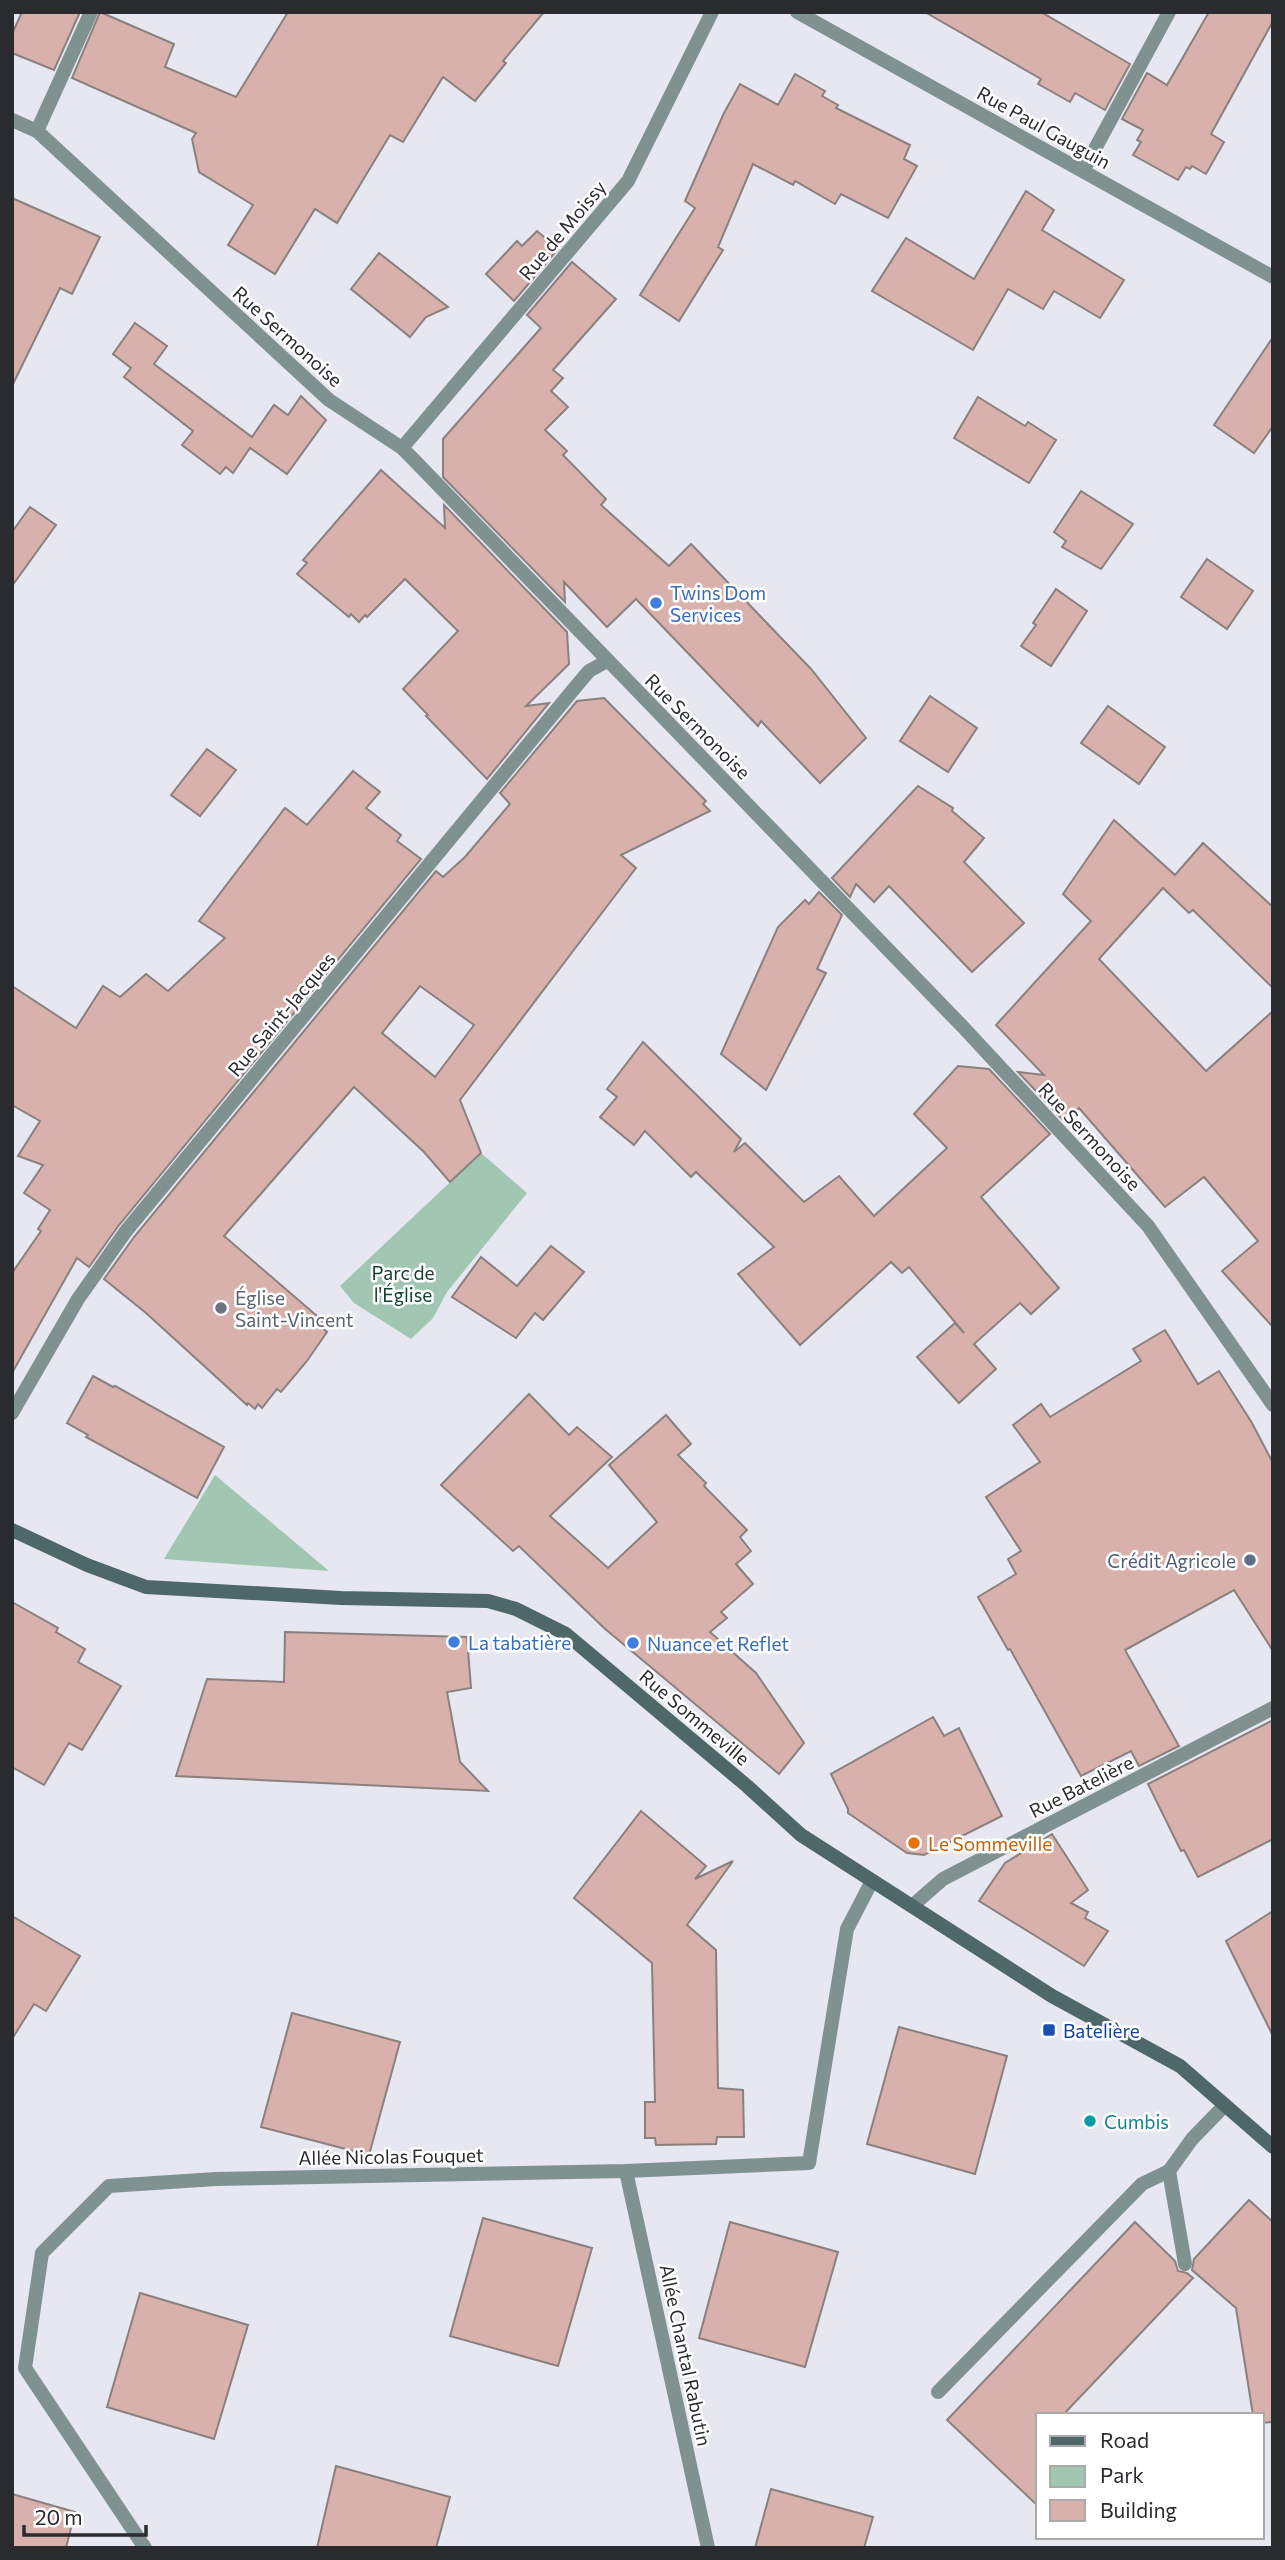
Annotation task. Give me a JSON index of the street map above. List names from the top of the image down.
{
  "streets": {
    "main road": ["Rue Sommeville"],
    "street": [
      "Rue Paul Gauguin",
      "Rue de Moissy",
      "Rue Sermonoise",
      "Rue Saint-Jacques",
      "Rue Batelière",
      "Allée Nicolas Fouquet",
      "Allée Chantal Rabutin"
    ]
  },
  "crossings": [
    ["Rue de Moissy", "Rue Sermonoise"],
    ["Rue Sermonoise", "Rue Saint-Jacques"],
    ["Rue Sommeville", "Rue Batelière"],
    ["Rue Sommeville", "Allée Nicolas Fouquet"],
    ["Allée Nicolas Fouquet", "Allée Chantal Rabutin"]
  ],
  "parks": ["Parc de l'Église"],
  "places": {
    "other": [
      "Twins Dom Services",
      "Église Saint-Vincent",
      "Crédit Agricole",
      "La tabatière",
      "Nuance et Reflet",
      "Le Sommeville",
      "Cumbis"
    ],
    "transit": ["Batelière"]
  },
  "legend": ["Road", "Park", "Building"],
  "scale_bar": "20 m"
}
